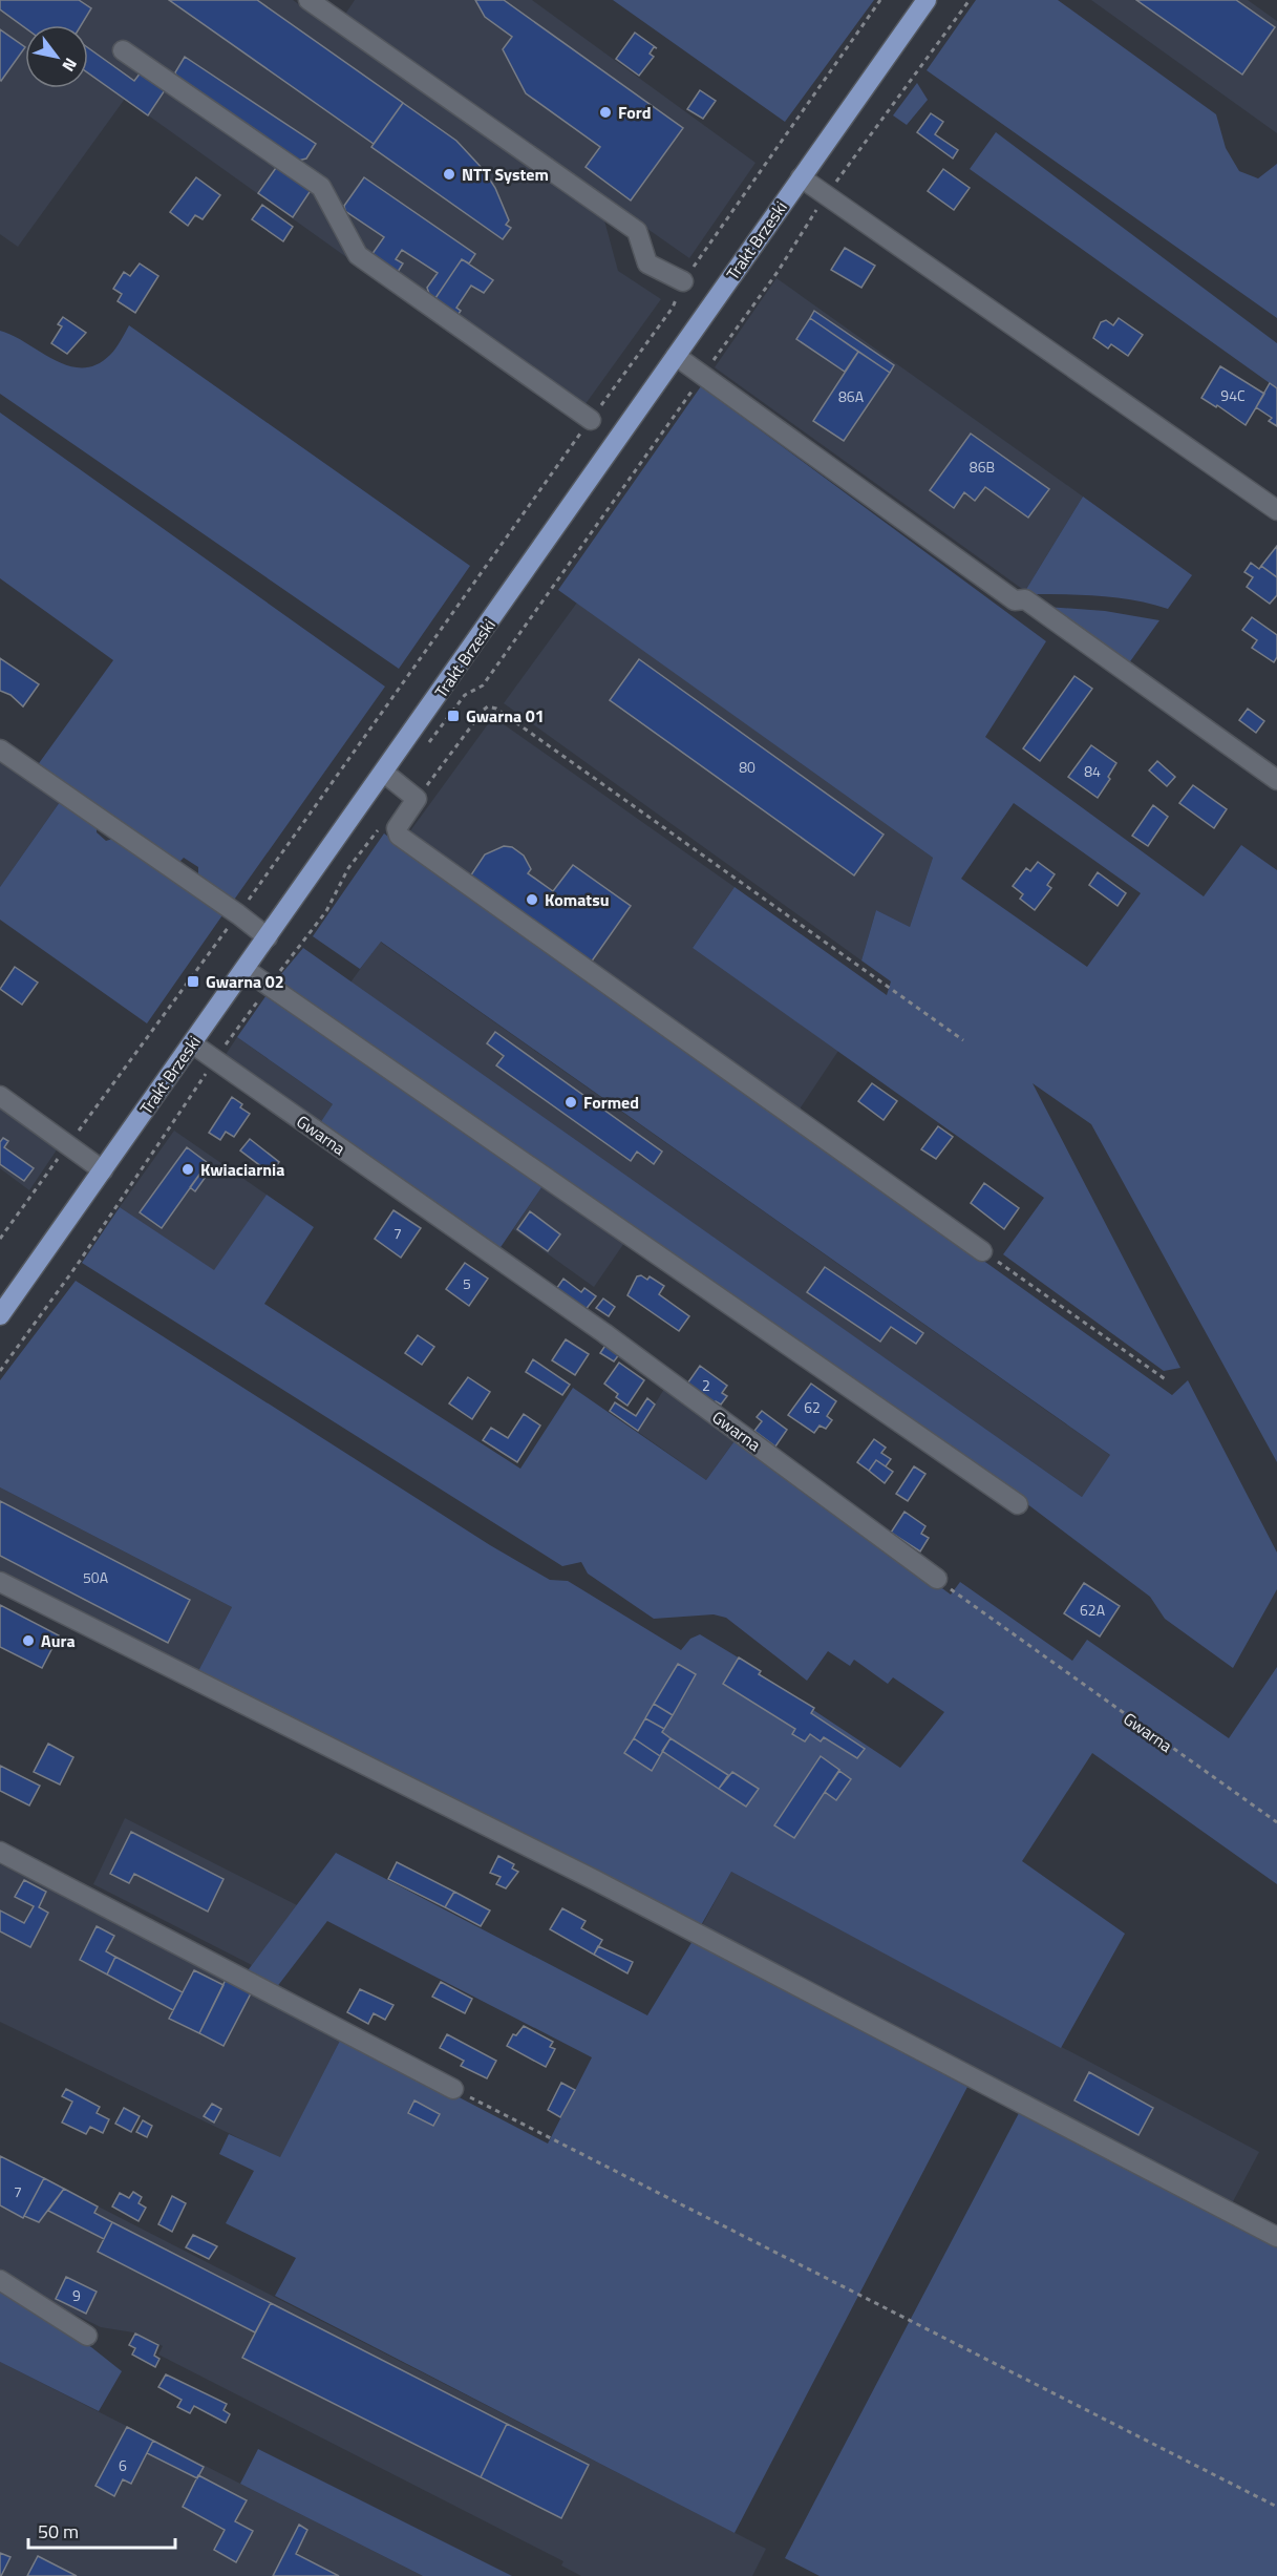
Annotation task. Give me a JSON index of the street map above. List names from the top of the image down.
{
  "streets": {
    "main road": ["Trakt Brzeski"],
    "street": ["Gwarna"]
  },
  "crossings": [
    ["Trakt Brzeski", "Gwarna"]
  ],
  "places": {
    "other": [
      "Ford",
      "NTT System",
      "Komatsu",
      "Formed",
      "Kwiaciarnia",
      "Aura"
    ],
    "transit": ["Gwarna 01", "Gwarna 02"]
  },
  "house_numbers": [
    "94C",
    "86A",
    "86B",
    "80",
    "84",
    "7",
    "5",
    "2",
    "62",
    "50A",
    "62A",
    "7",
    "9",
    "6"
  ],
  "scale_bar": "50 m",
  "north": "bottom right"
}
